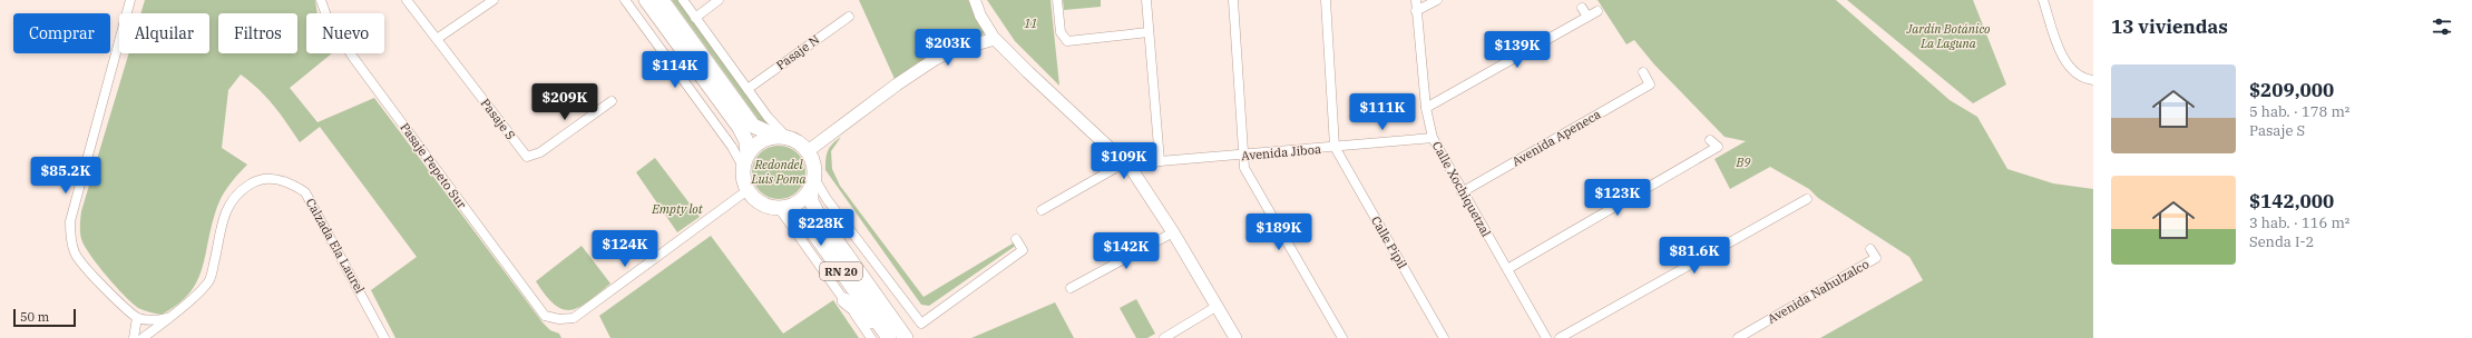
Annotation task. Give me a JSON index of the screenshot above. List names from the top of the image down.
{
  "streets": {
    "highway": ["RN 20"],
    "street": [
      "Pasaje N",
      "Pasaje S",
      "Avenida Apeneca",
      "Avenida Jiboa",
      "Pasaje Pepeto Sur",
      "Calle Xochiquetzal",
      "Calle Pipil",
      "Calzada Ela Laurel",
      "Avenida Nahulzalco"
    ]
  },
  "crossings": [
    ["Avenida Apeneca", "Calle Xochiquetzal"],
    ["Avenida Jiboa", "Calle Xochiquetzal"],
    ["Avenida Jiboa", "Calle Pipil"],
    ["Pasaje Pepeto Sur", "RN 20"]
  ],
  "parks": [
    "11",
    "Jardín Botánico La Laguna",
    "B9",
    "Redondel Luis Poma",
    "Empty lot"
  ],
  "scale_bar": "50 m",
  "page": {
    "heading": "13 viviendas",
    "chip": [
      "Comprar",
      "Alquilar",
      "Filtros",
      "Nuevo"
    ],
    "price": [
      "$203K",
      "$139K",
      "$114K",
      "$209K",
      "$111K",
      "$109K",
      "$85.2K",
      "$123K",
      "$228K",
      "$189K",
      "$124K",
      "$142K",
      "$81.6K"
    ],
    "list": [
      {
        "name": "$209,000",
        "note": "5 hab. · 178 m² · Pasaje S"
      },
      {
        "name": "$142,000",
        "note": "3 hab. · 116 m² · Senda I-2"
      }
    ],
    "scale": "50 m"
  }
}
